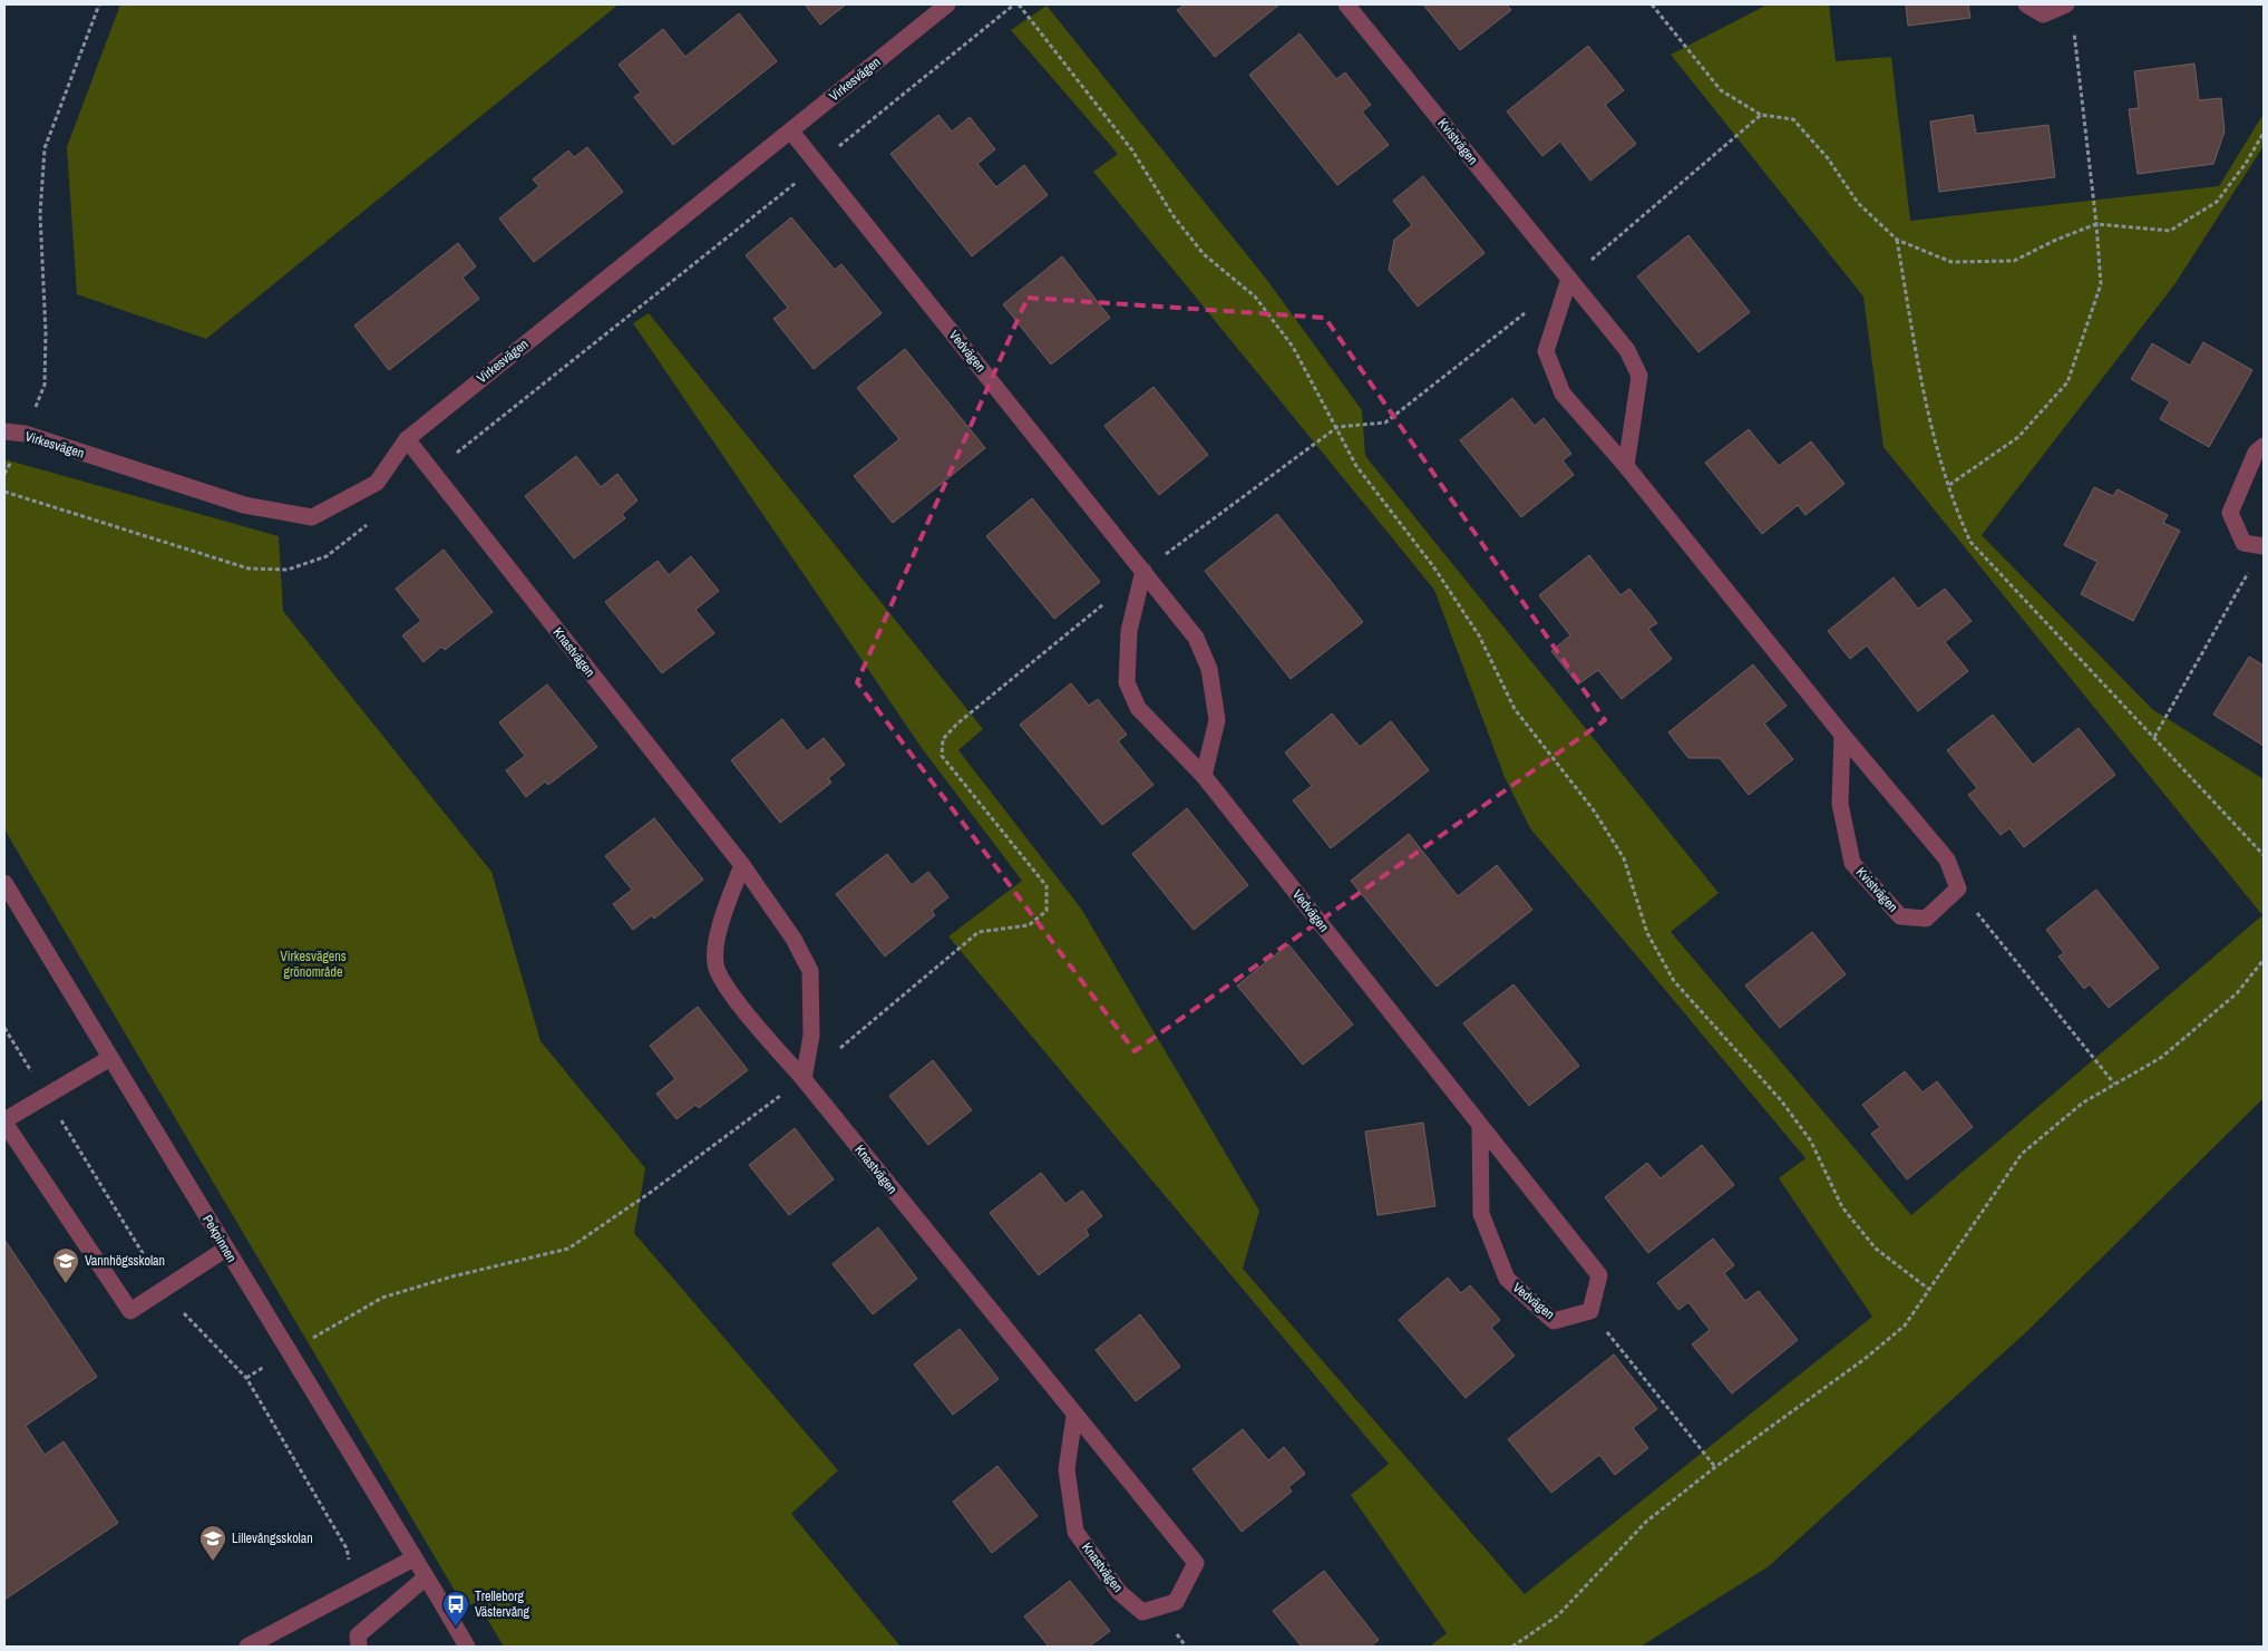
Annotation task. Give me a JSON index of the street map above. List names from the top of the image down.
{
  "streets": {
    "street": [
      "Virkesvägen",
      "Kvistvägen",
      "Vedvägen",
      "Knastvägen",
      "Pekpinnen"
    ]
  },
  "crossings": [
    ["Virkesvägen", "Vedvägen"],
    ["Virkesvägen", "Knastvägen"]
  ],
  "parks": ["Virkesvägens grönområde"],
  "places": {
    "school or university": ["Vannhögsskolan", "Lillevångsskolan"],
    "bus stop": ["Trelleborg Västervång"]
  }
}
